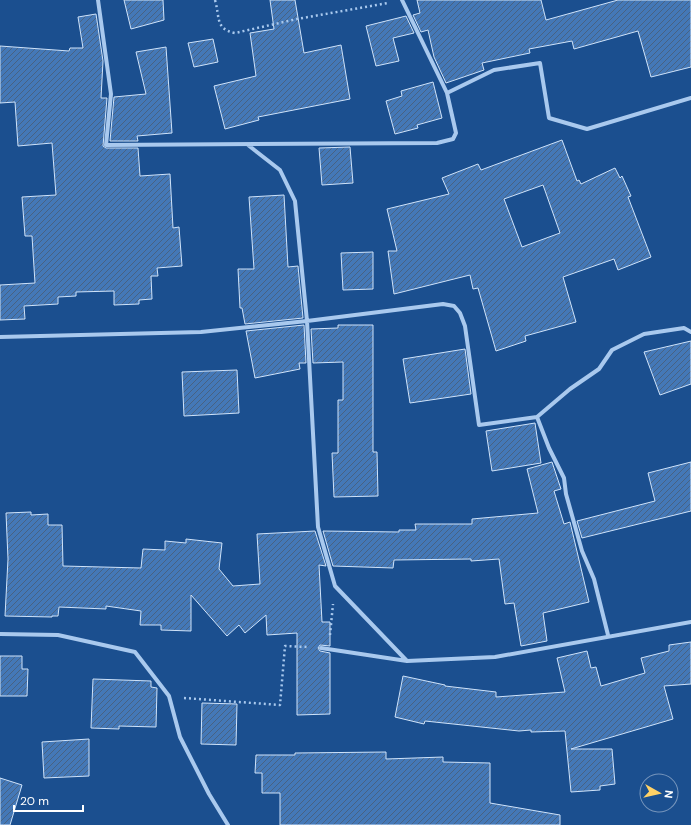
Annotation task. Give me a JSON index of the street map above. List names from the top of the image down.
{
  "scale_bar": "20 m",
  "north": "right"
}
